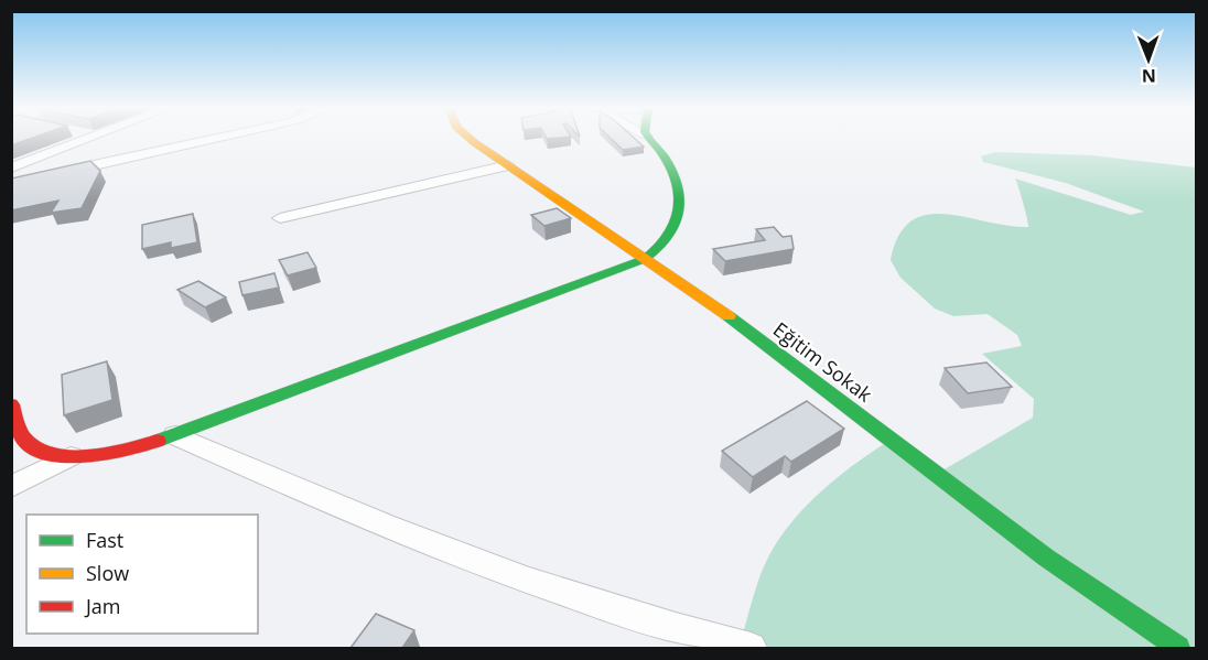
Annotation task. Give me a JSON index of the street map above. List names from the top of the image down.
{
  "streets": {
    "street": ["Eğitim Sokak"]
  },
  "legend": ["Fast", "Slow", "Jam"],
  "north": "bottom"
}
